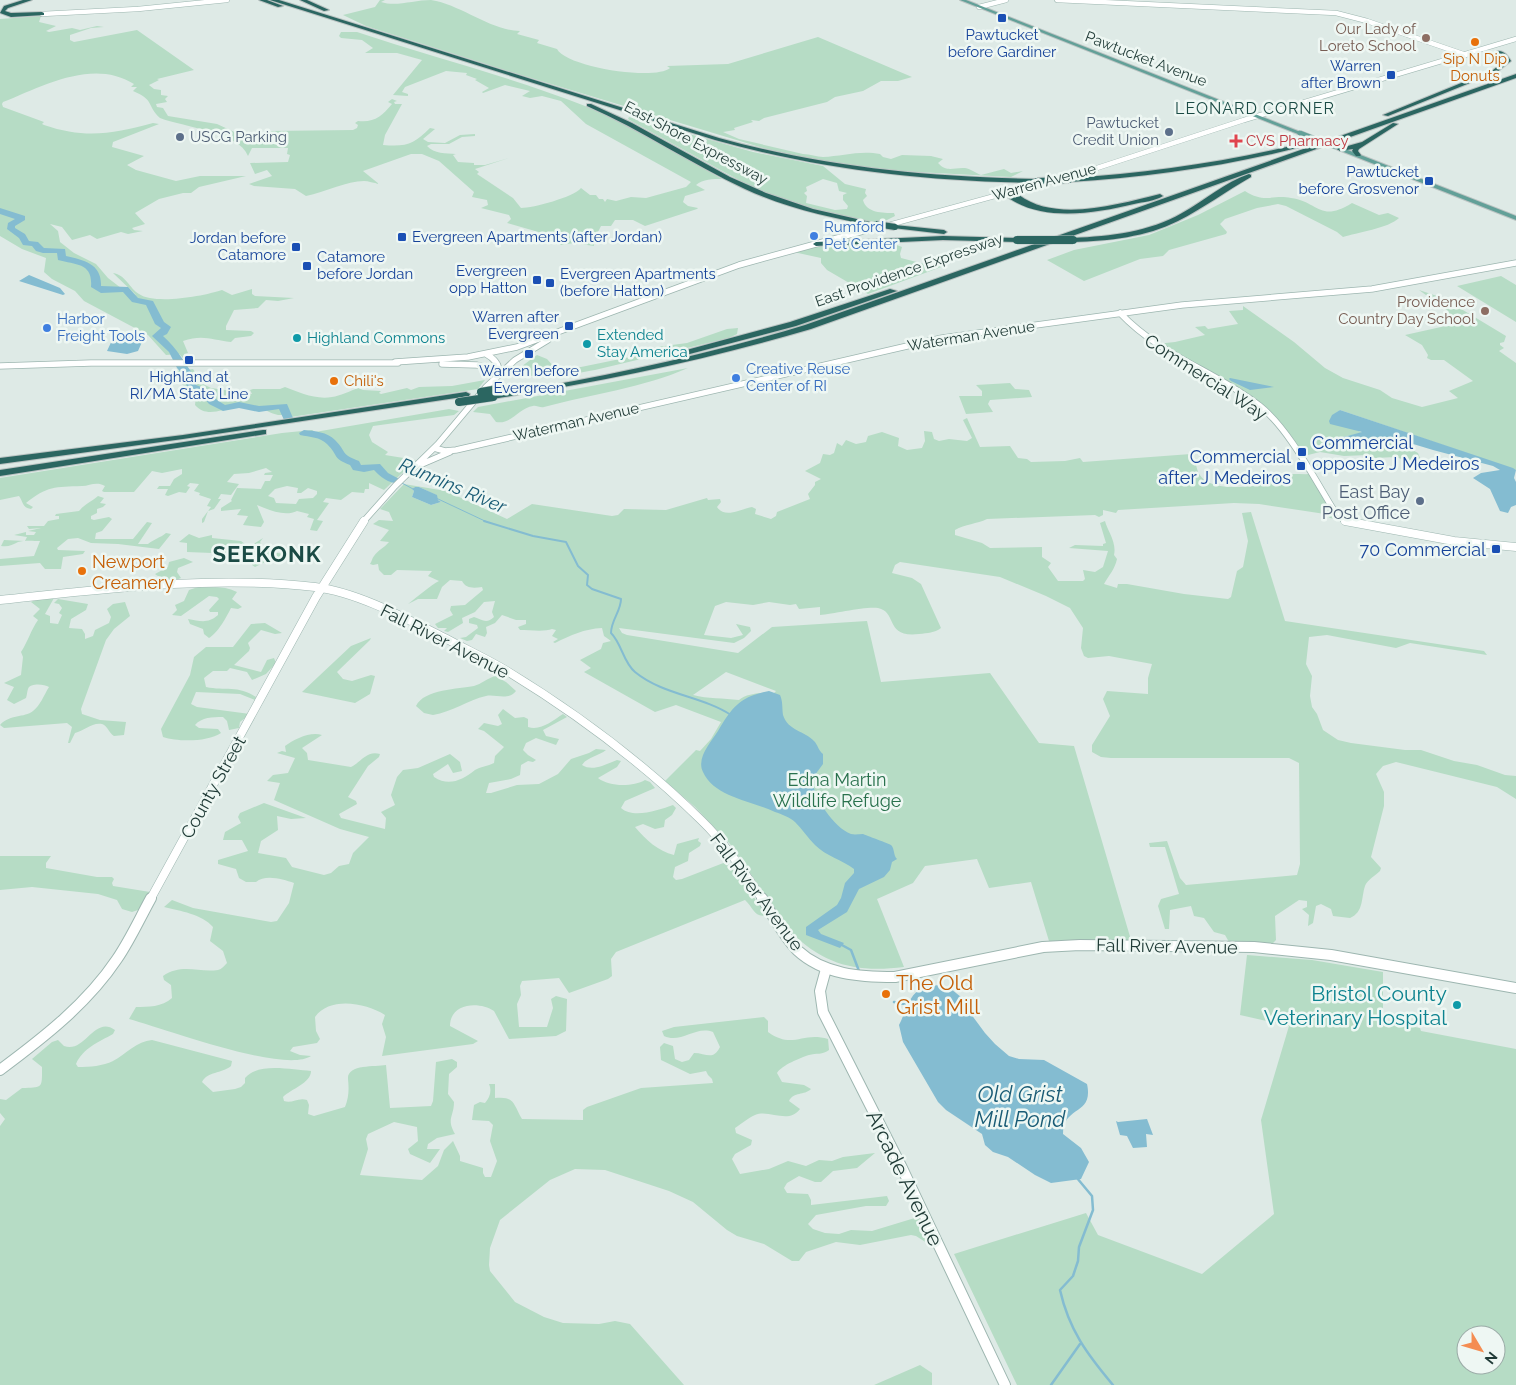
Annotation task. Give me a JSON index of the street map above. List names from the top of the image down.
{
  "streets": {
    "highway": ["East Shore Expressway", "East Providence Expressway"],
    "main road": [
      "Pawtucket Avenue",
      "Warren Avenue",
      "Waterman Avenue",
      "Commercial Way",
      "Fall River Avenue",
      "County Street",
      "Arcade Avenue"
    ]
  },
  "crossings": [
    ["Pawtucket Avenue", "Warren Avenue"],
    ["East Shore Expressway", "East Providence Expressway"],
    ["Waterman Avenue", "Commercial Way"],
    ["Fall River Avenue", "County Street"],
    ["Fall River Avenue", "Arcade Avenue"]
  ],
  "districts": ["LEONARD CORNER", "SEEKONK"],
  "water": ["Runnins River", "Old Grist Mill Pond"],
  "parks": ["Edna Martin Wildlife Refuge"],
  "places": {
    "transit": [
      "Pawtucket before Gardiner",
      "Warren after Brown",
      "Pawtucket before Grosvenor",
      "Evergreen Apartments (after Jordan)",
      "Jordan before Catamore",
      "Catamore before Jordan",
      "Evergreen opp Hatton",
      "Evergreen Apartments (before Hatton)",
      "Warren after Evergreen",
      "Warren before Evergreen",
      "Highland at RI/MA State Line",
      "Commercial opposite J Medeiros",
      "Commercial after J Medeiros",
      "70 Commercial"
    ],
    "other": [
      "Our Lady of Loreto School",
      "Sip N Dip Donuts",
      "Pawtucket Credit Union",
      "USCG Parking",
      "Rumford Pet Center",
      "Providence Country Day School",
      "Harbor Freight Tools",
      "Highland Commons",
      "Extended Stay America",
      "Creative Reuse Center of RI",
      "Chili's",
      "East Bay Post Office",
      "Newport Creamery",
      "The Old Grist Mill",
      "Bristol County Veterinary Hospital"
    ],
    "health": ["CVS Pharmacy"]
  },
  "north": "bottom right"
}
